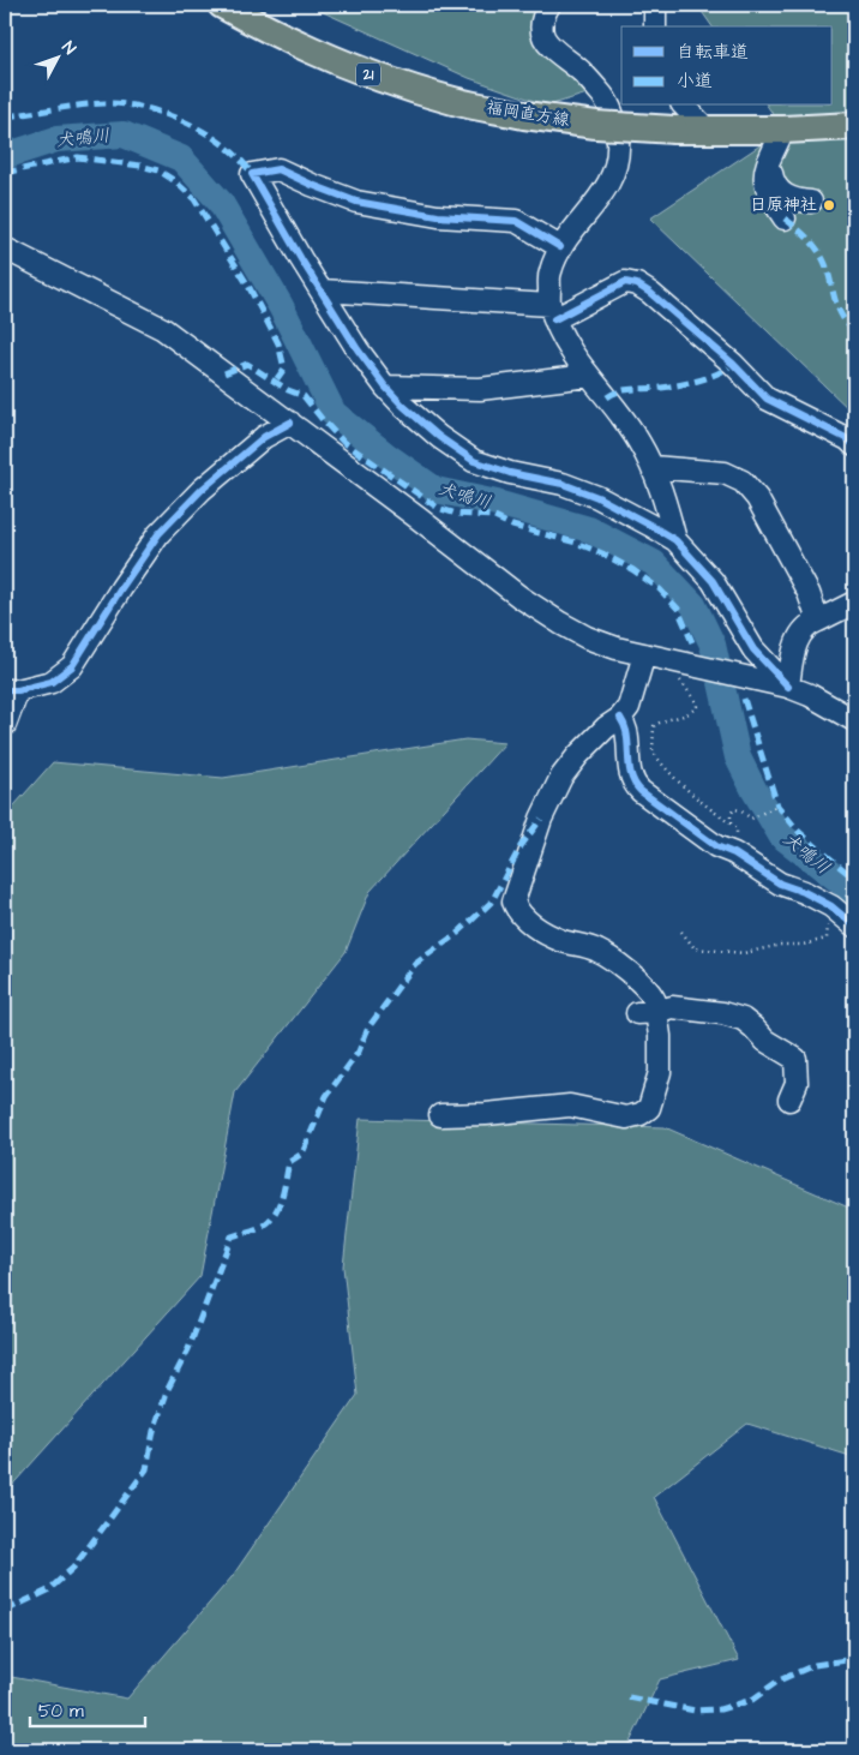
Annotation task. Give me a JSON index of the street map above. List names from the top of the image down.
{
  "streets": {
    "main road": ["21", "福岡直方線"]
  },
  "water": ["犬鳴川"],
  "places": ["日原神社"],
  "legend": ["自転車道", "小道"],
  "scale_bar": "50 m",
  "north": "top right"
}
